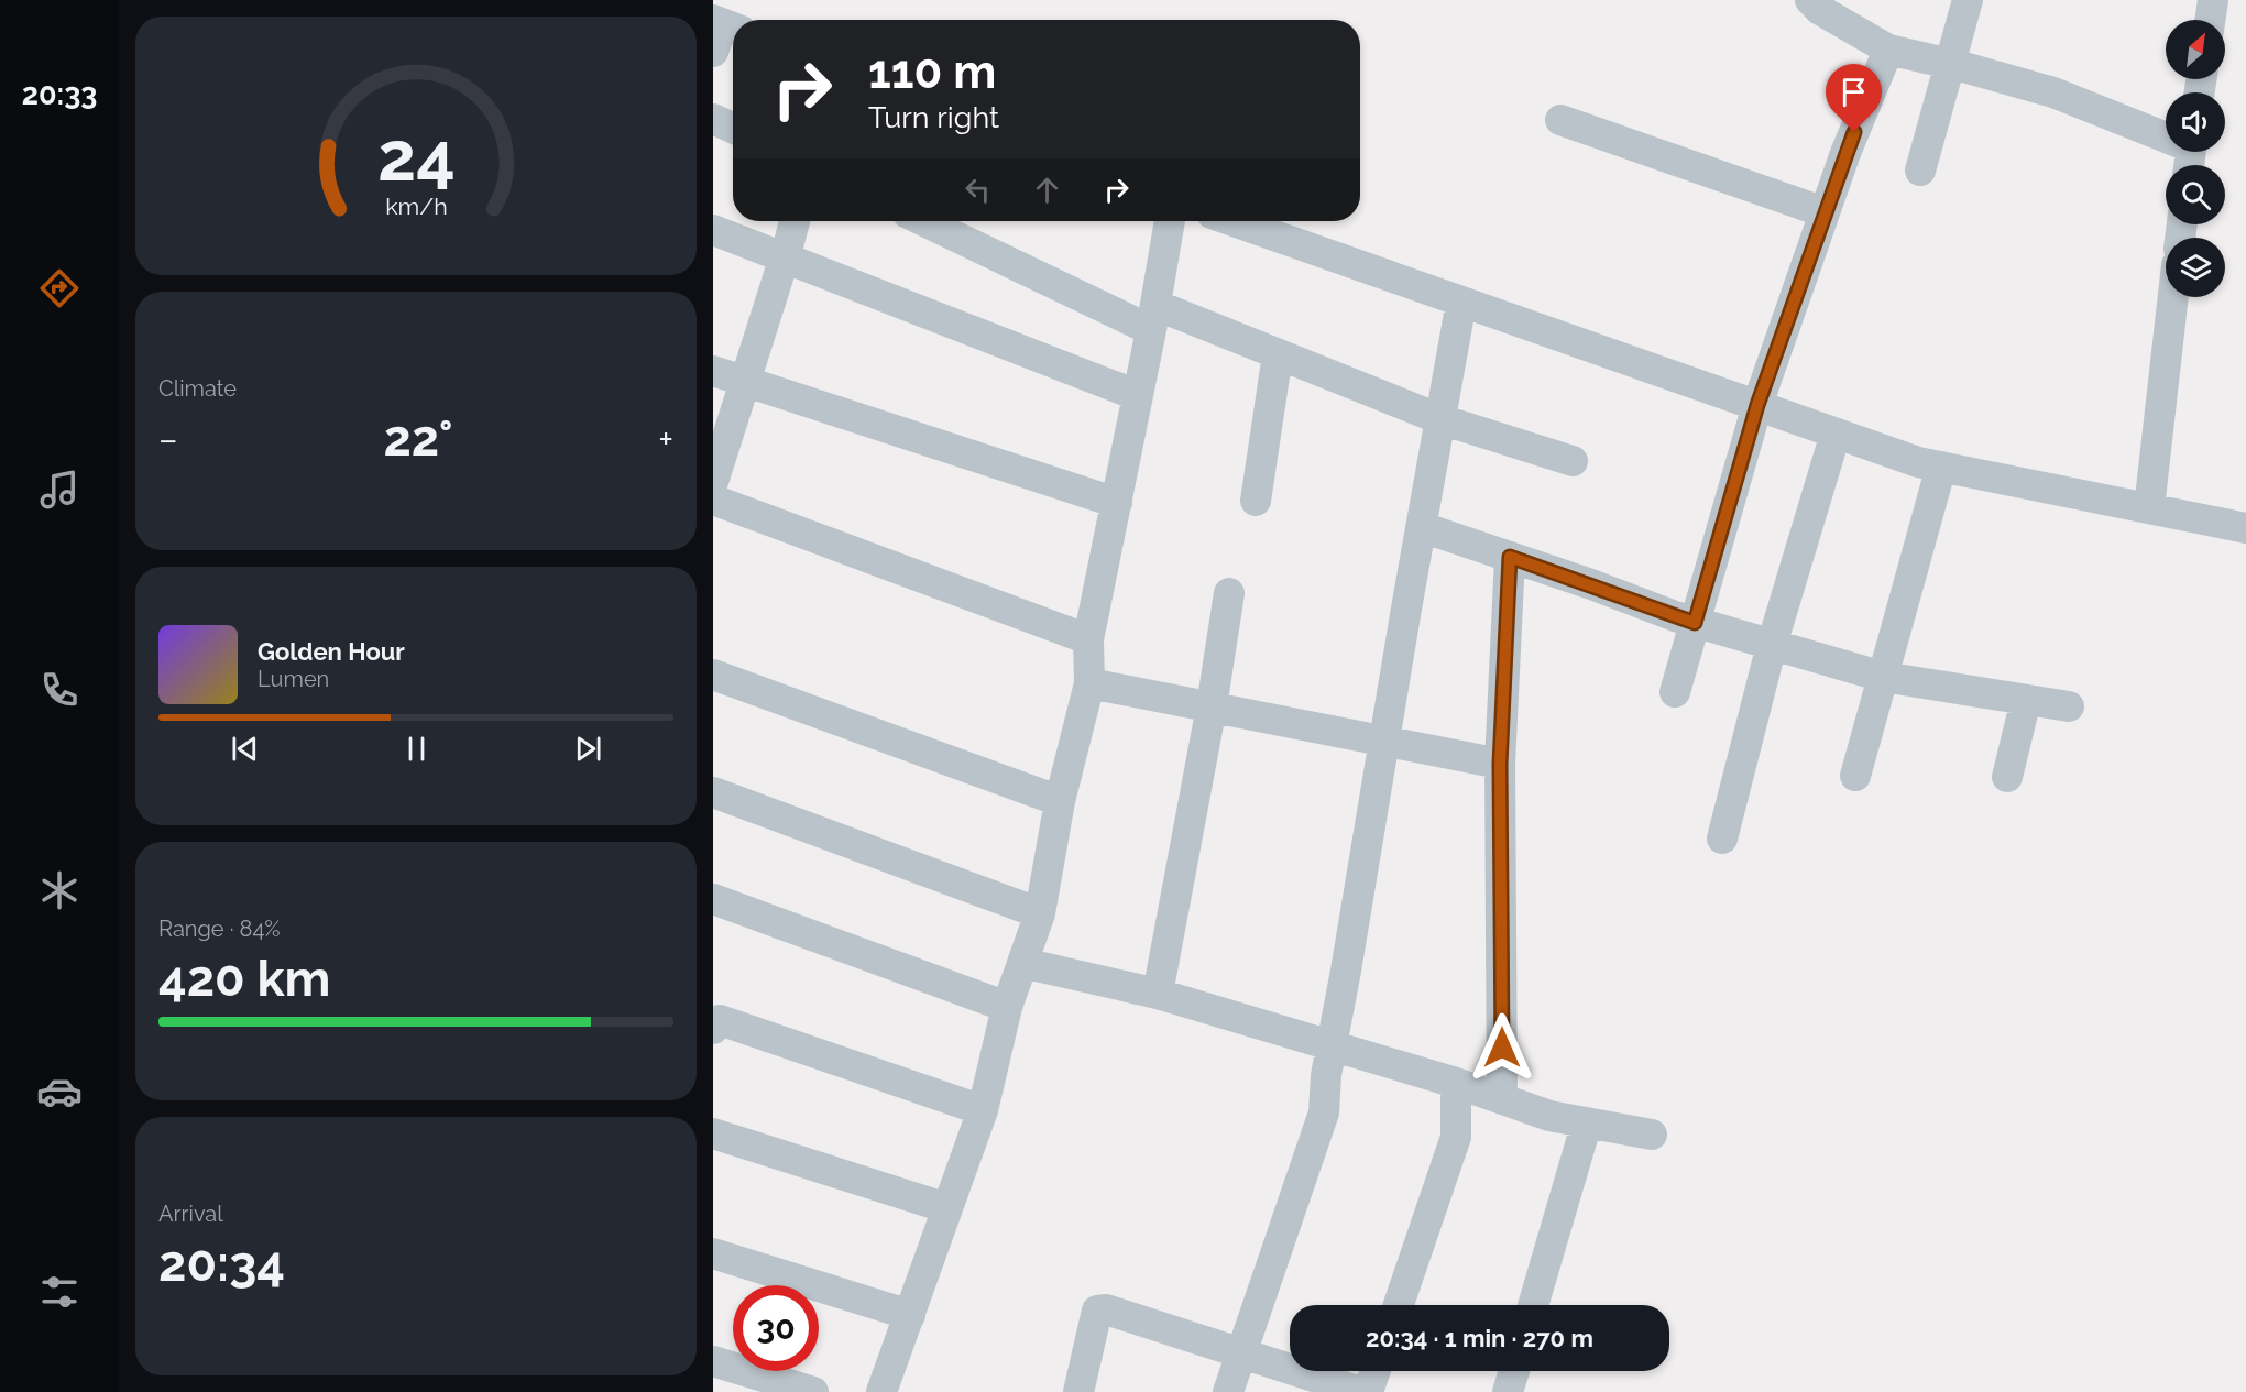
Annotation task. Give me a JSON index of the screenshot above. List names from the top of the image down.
{
  "north": "top right",
  "page": {
    "tabs": "20:33",
    "turn": ["110 m", "Turn right"],
    "tile": [
      "Climate",
      ["Range · 84%", "420 km"],
      ["Arrival", "20:34"]
    ],
    "heat": ["−", "22°", "+"],
    "song": ["Golden Hour", "Lumen"],
    "limit": "30",
    "trip": "20:34 · 1 min · 270 m",
    "gauge": ["24", "km/h"]
  }
}
